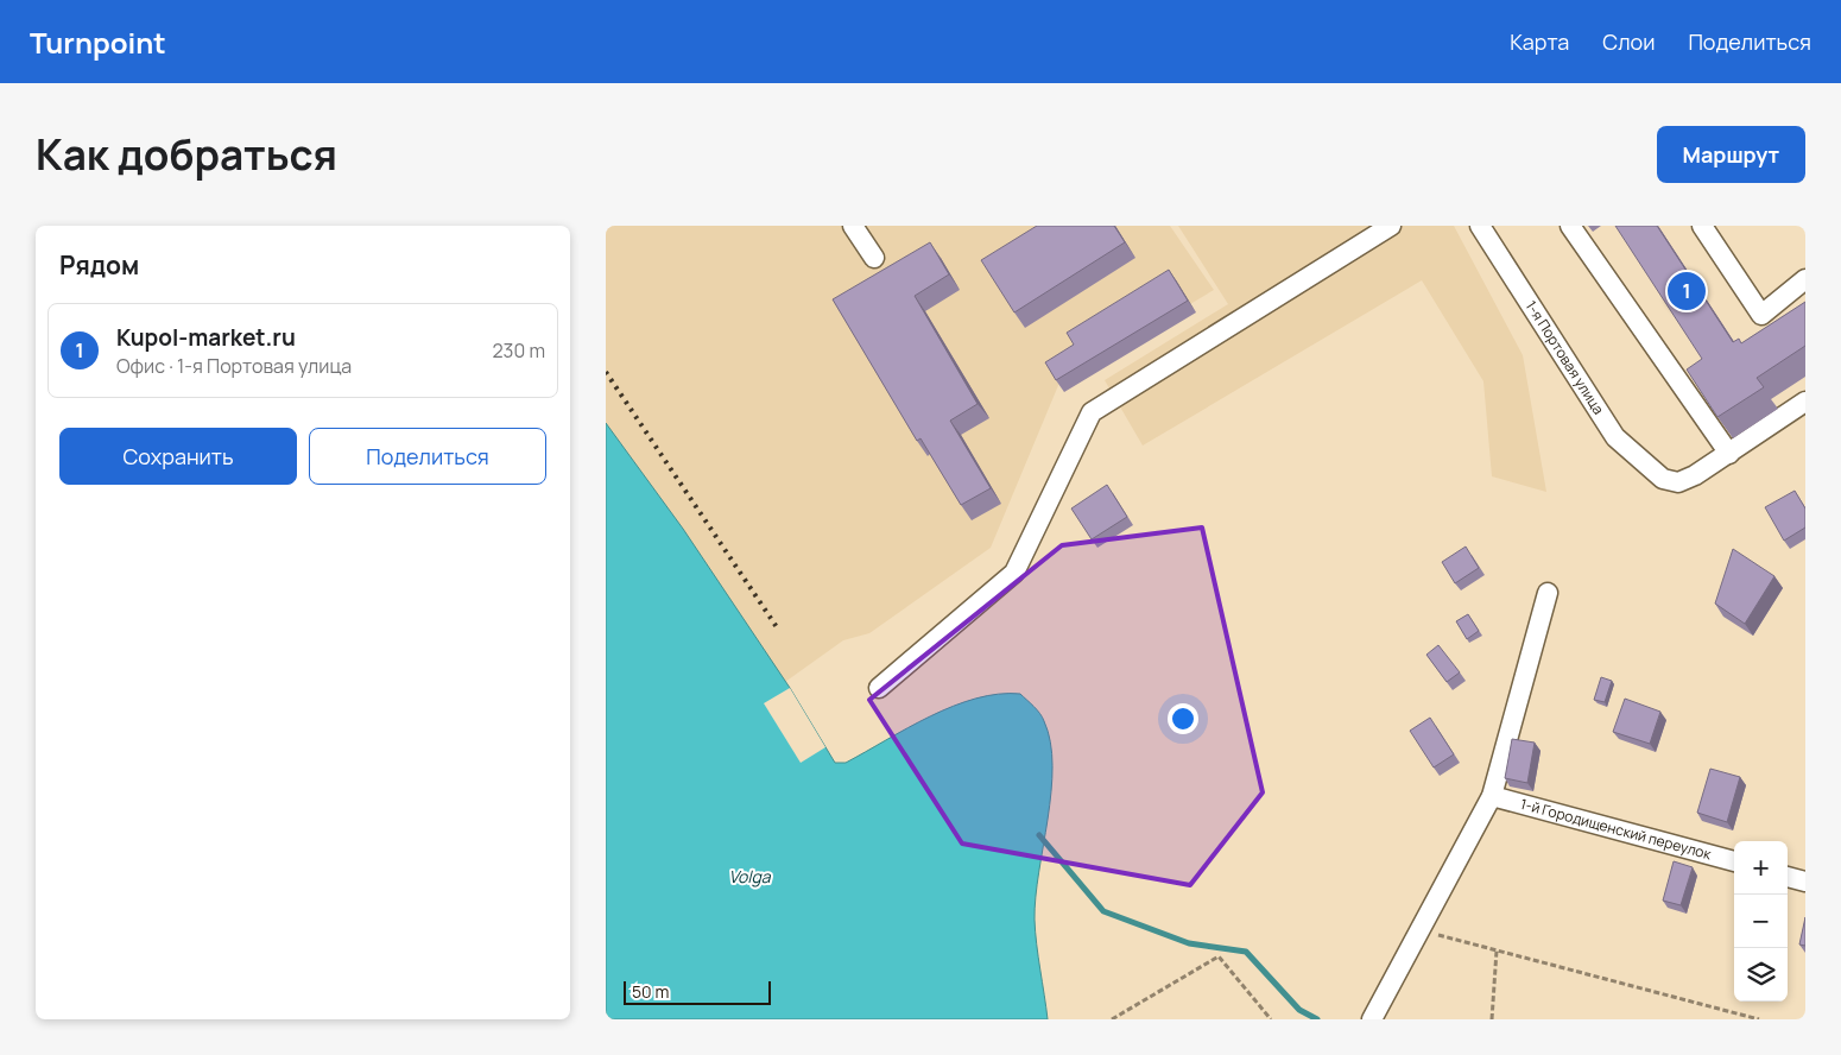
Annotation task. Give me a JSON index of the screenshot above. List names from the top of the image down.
{
  "streets": {
    "street": ["1-я Портовая улица", "1-й Городищенский переулок"]
  },
  "water": ["Volga"],
  "scale_bar": "50 m",
  "page": {
    "header": "Turnpoint",
    "nav": ["Карта", "Слои", "Поделиться"],
    "title": "Как добраться",
    "buttons": [
      "Маршрут",
      ["Сохранить", "Поделиться"]
    ],
    "heading": "Рядом",
    "pins": "1",
    "list": [
      {
        "mark": "1",
        "name": "Kupol-market.ru",
        "note": "Офис · 1-я Портовая улица",
        "value": "230 m"
      }
    ],
    "map_buttons": ["+", "−"],
    "scale": "50 m"
  }
}
